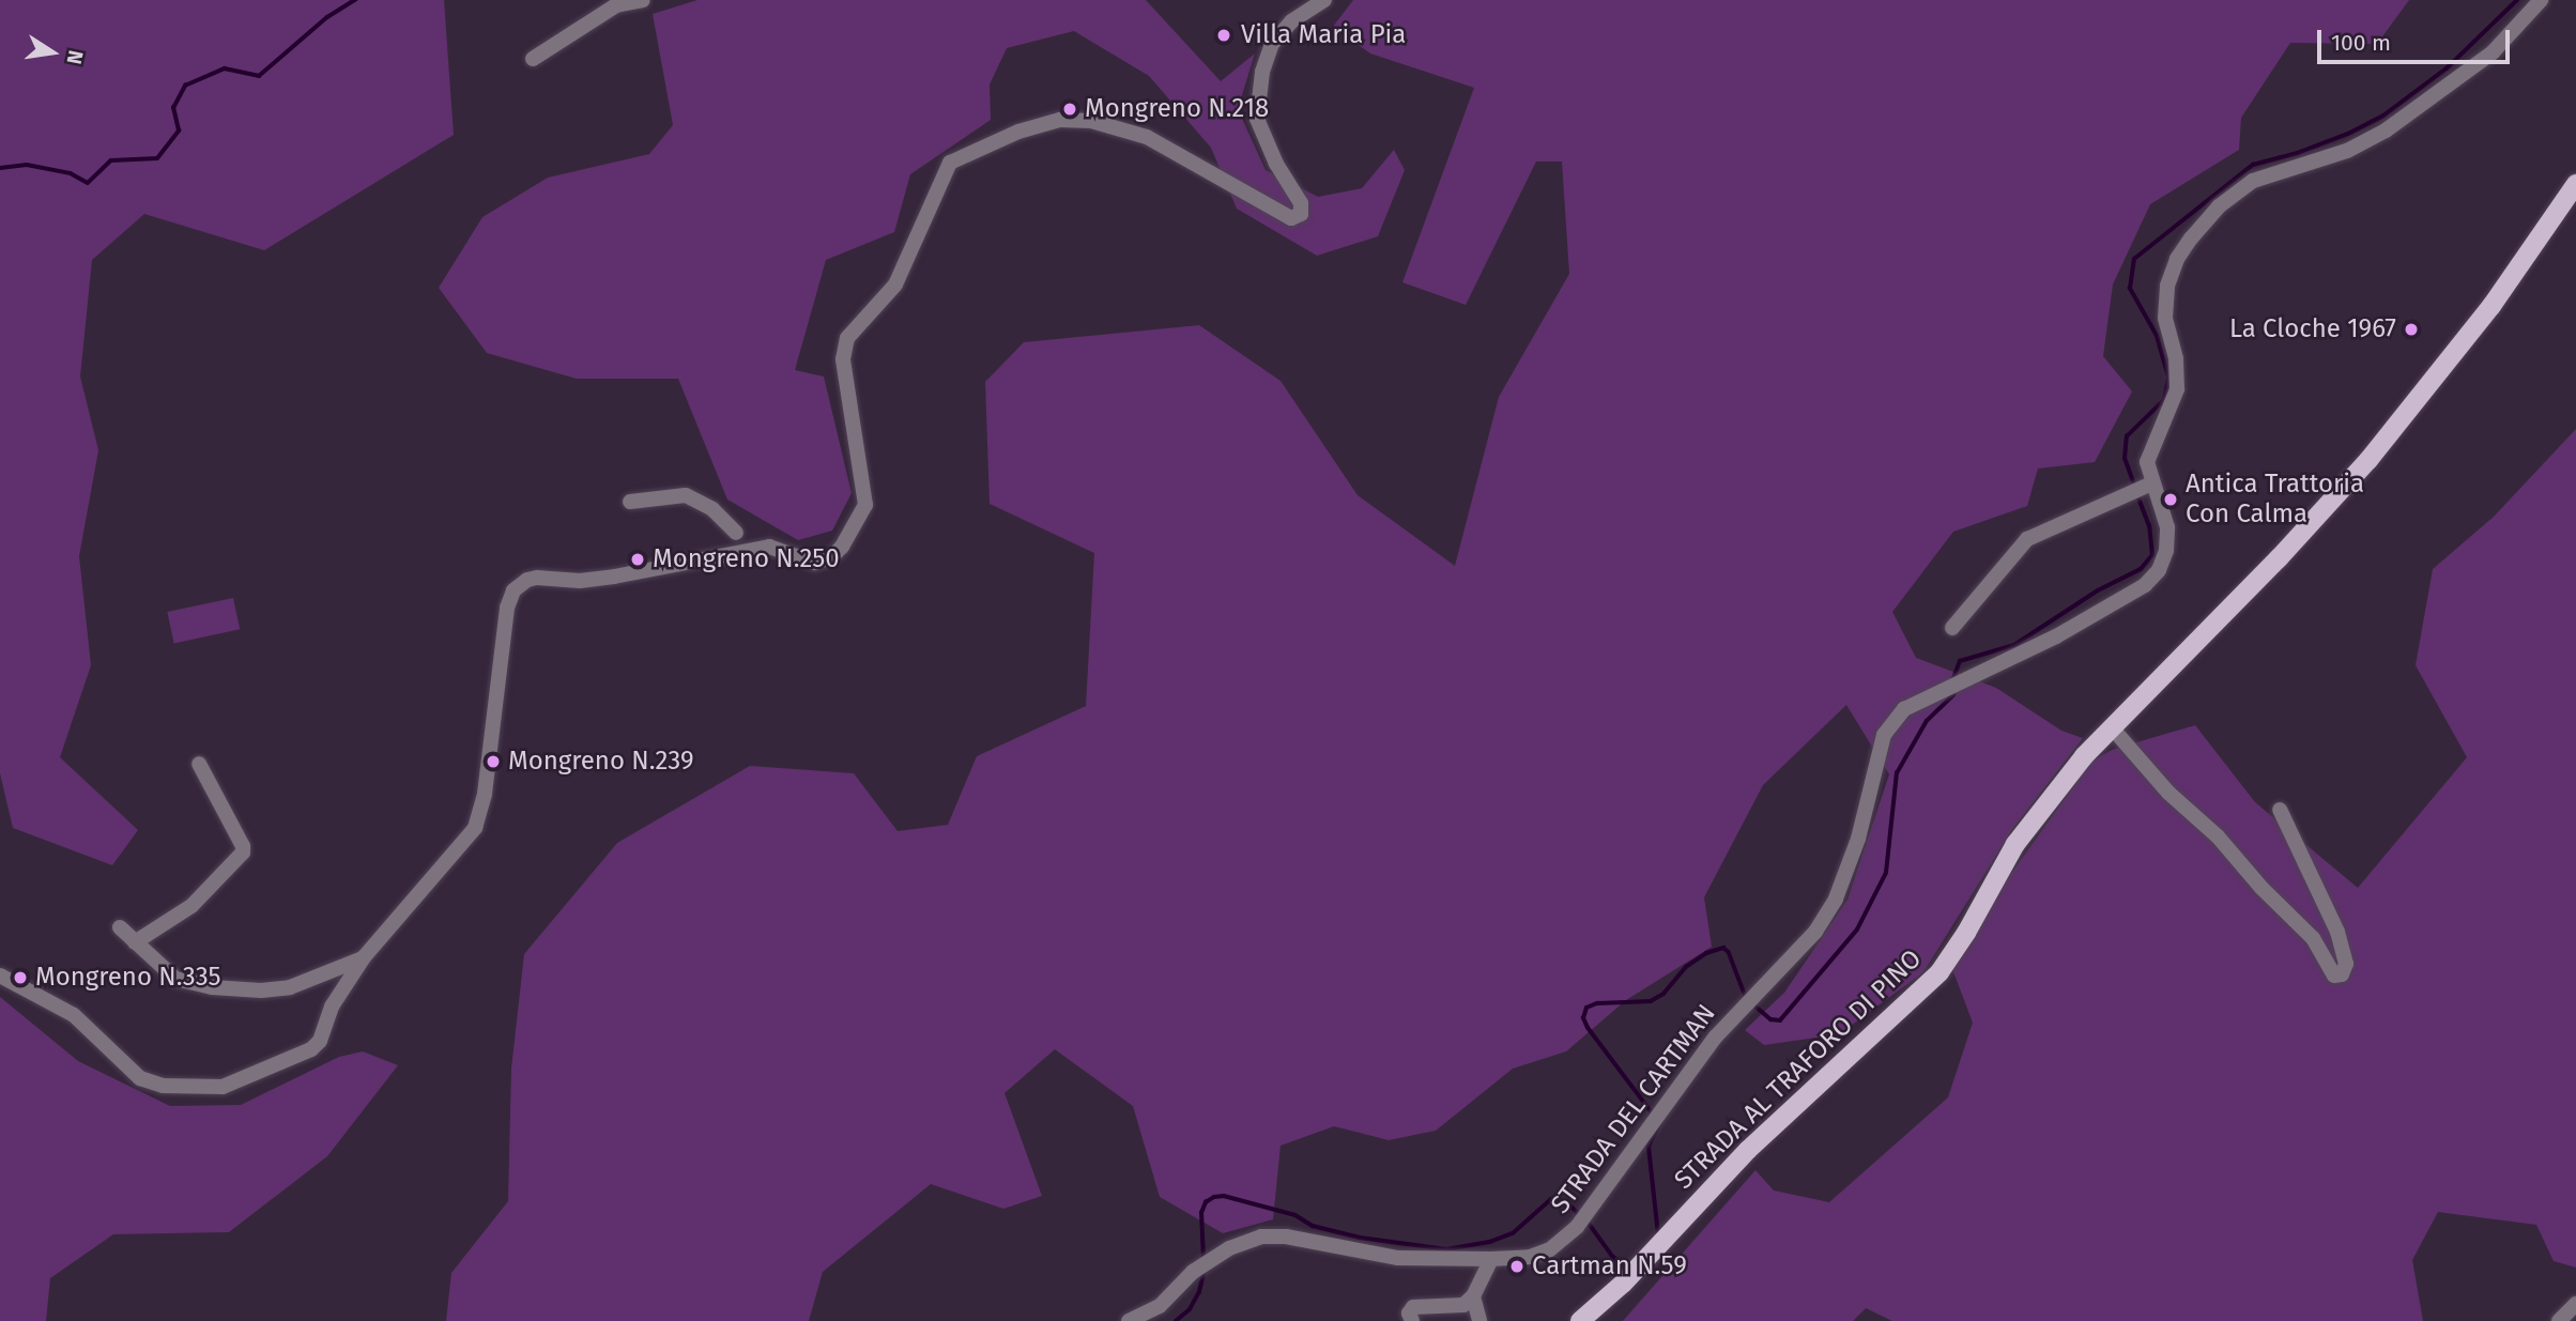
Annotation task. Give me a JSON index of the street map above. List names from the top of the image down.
{
  "streets": {
    "main road": ["STRADA AL TRAFORO DI PINO"],
    "street": ["STRADA DEL CARTMAN"]
  },
  "places": [
    "Villa Maria Pia",
    "Mongreno N.218",
    "La Cloche 1967",
    "Antica Trattoria Con Calma",
    "Mongreno N.250",
    "Mongreno N.239",
    "Mongreno N.335",
    "Cartman N.59"
  ],
  "scale_bar": "100 m",
  "north": "right"
}
